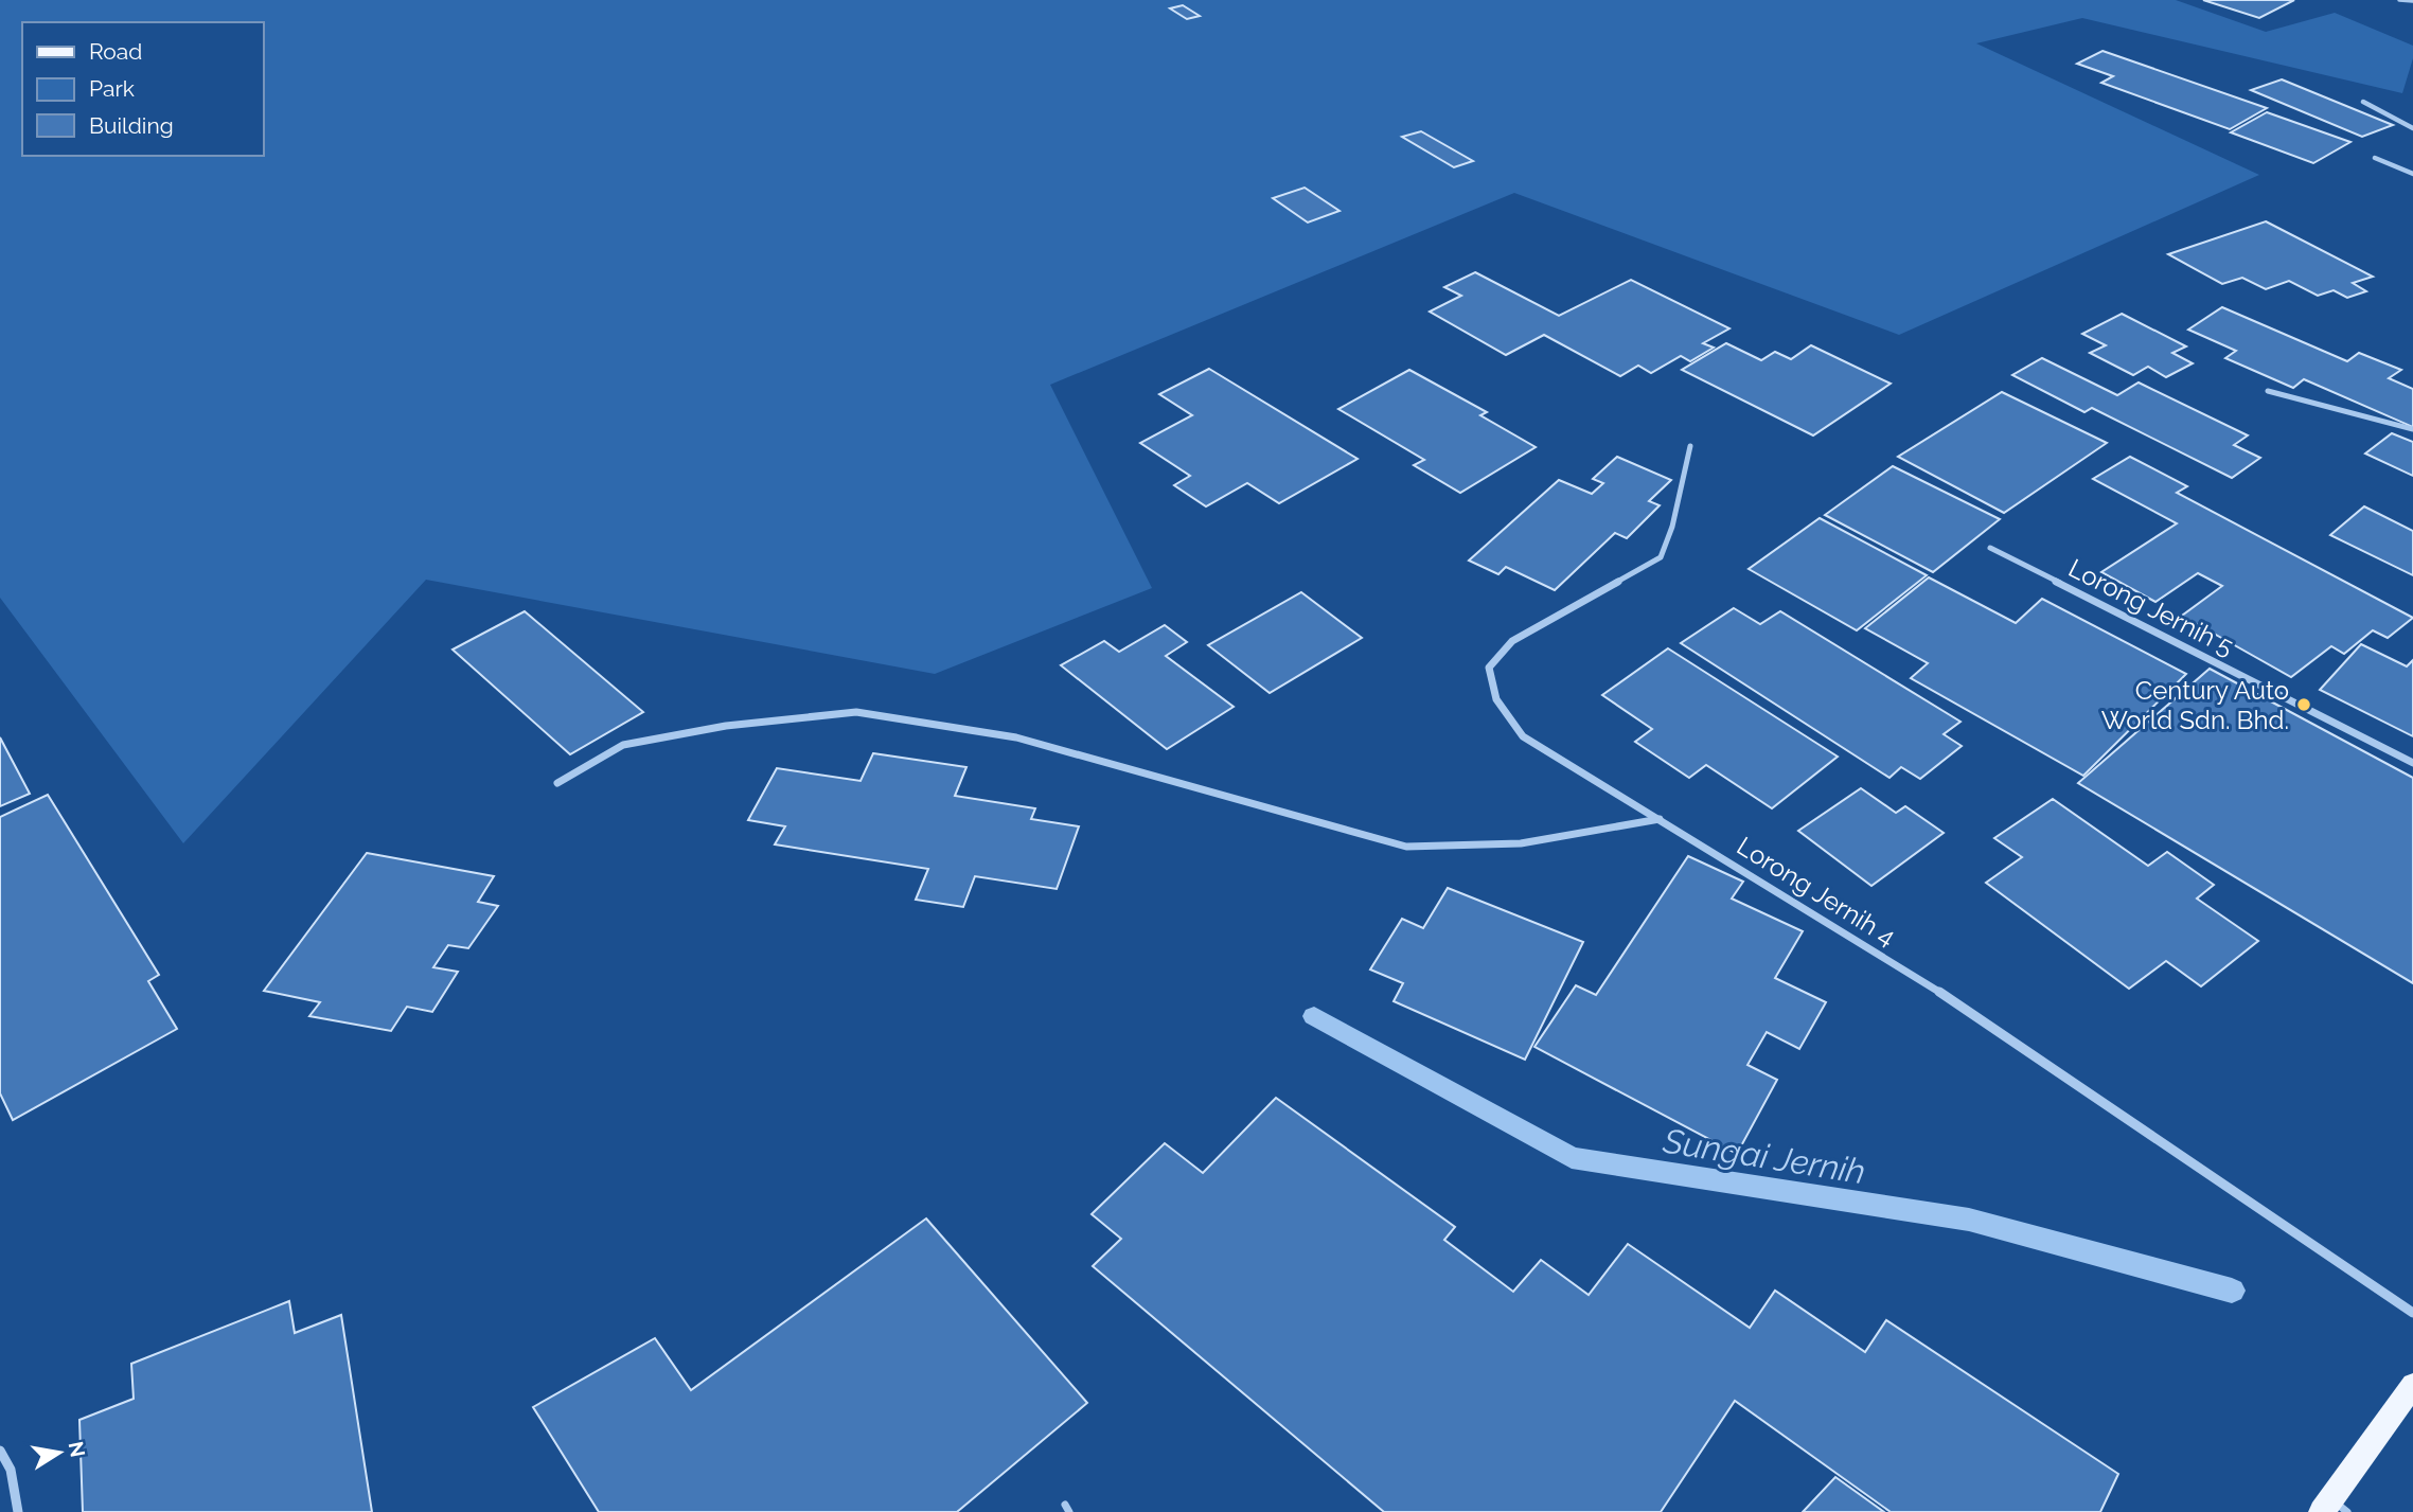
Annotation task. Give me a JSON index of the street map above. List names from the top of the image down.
{
  "streets": {
    "street": ["Lorong Jernih 5", "Lorong Jernih 4"]
  },
  "water": ["Sungai Jernih"],
  "places": ["Century Auto World Sdn. Bhd."],
  "legend": ["Road", "Park", "Building"],
  "north": "right"
}
